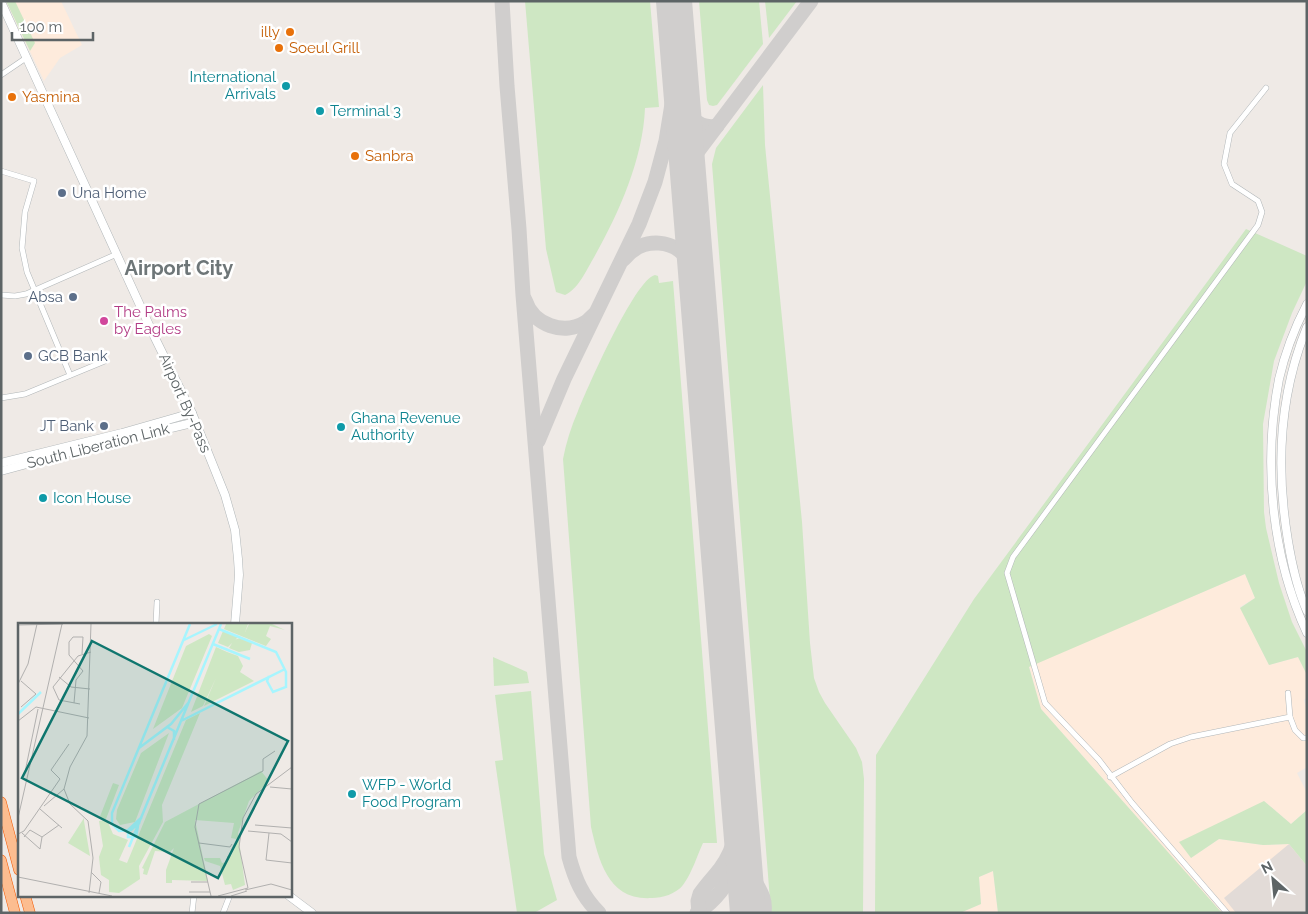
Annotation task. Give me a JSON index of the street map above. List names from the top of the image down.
{
  "streets": {
    "main road": ["Airport By-Pass", "South Liberation Link"]
  },
  "crossings": [
    ["Airport By-Pass", "South Liberation Link"]
  ],
  "districts": ["Airport City"],
  "places": [
    "illy",
    "Soeul Grill",
    "International Arrivals",
    "Yasmina",
    "Terminal 3",
    "Sanbra",
    "Una Home",
    "Absa",
    "The Palms by Eagles",
    "GCB Bank",
    "JT Bank",
    "Ghana Revenue Authority",
    "Icon House",
    "WFP - World Food Program"
  ],
  "scale_bar": "100 m",
  "north": "top left"
}
